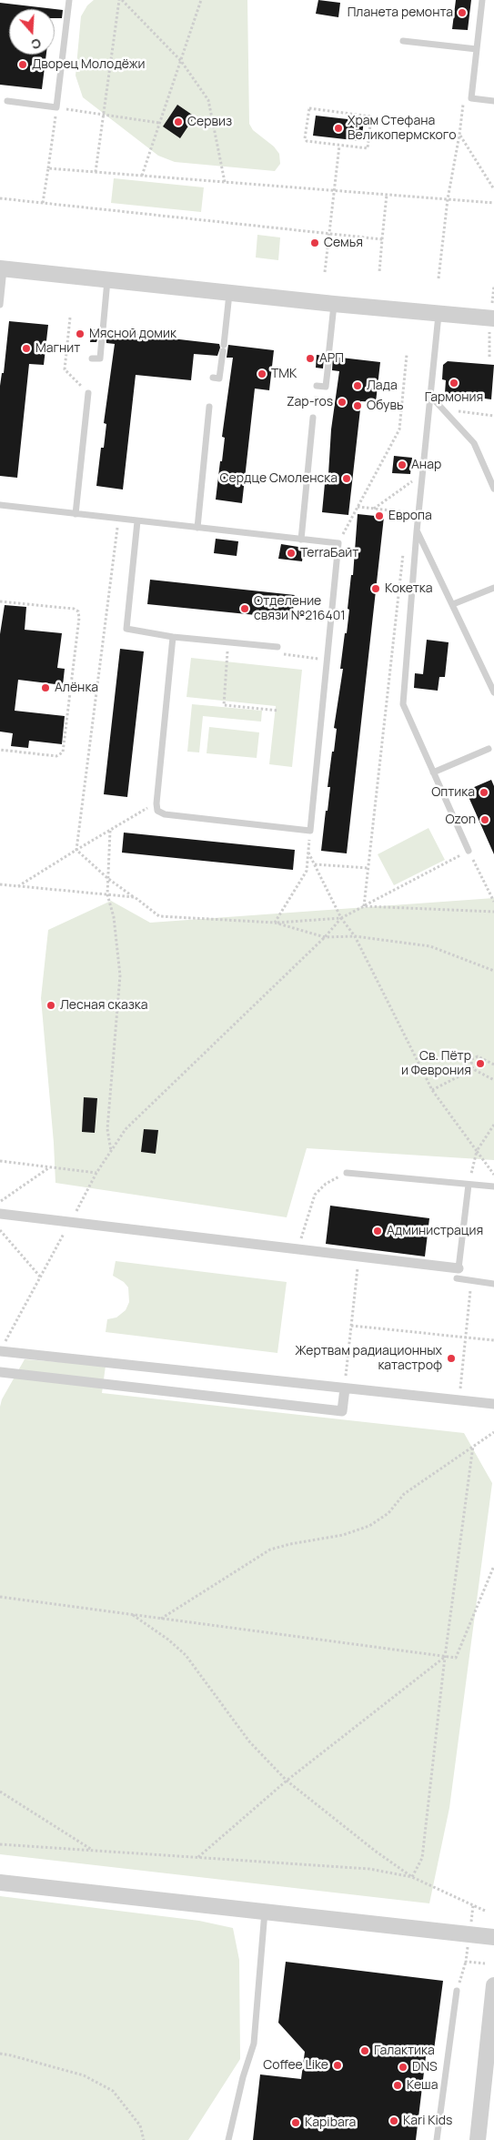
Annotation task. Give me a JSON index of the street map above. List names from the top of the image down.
{
  "places": [
    "Планета ремонта",
    "Дворец Молодёжи",
    "Сервиз",
    "Храм Стефана Великопермского",
    "Семья",
    "Мясной домик",
    "Магнит",
    "АРП",
    "TMK",
    "Гармония",
    "Лада",
    "Zap-ros",
    "Обувь",
    "Анар",
    "Сердце Смоленска",
    "Европа",
    "TerraБайт",
    "Кокетка",
    "Отделение связи №216401",
    "Алёнка",
    "Оптика",
    "Ozon",
    "Лесная сказка",
    "Св. Пётр и Феврония",
    "Администрация",
    "Жертвам радиационных катастроф",
    "Галактика",
    "Coffee Like",
    "DNS",
    "Кеша",
    "Kari Kids",
    "Kapibara"
  ],
  "north": "bottom"
}
